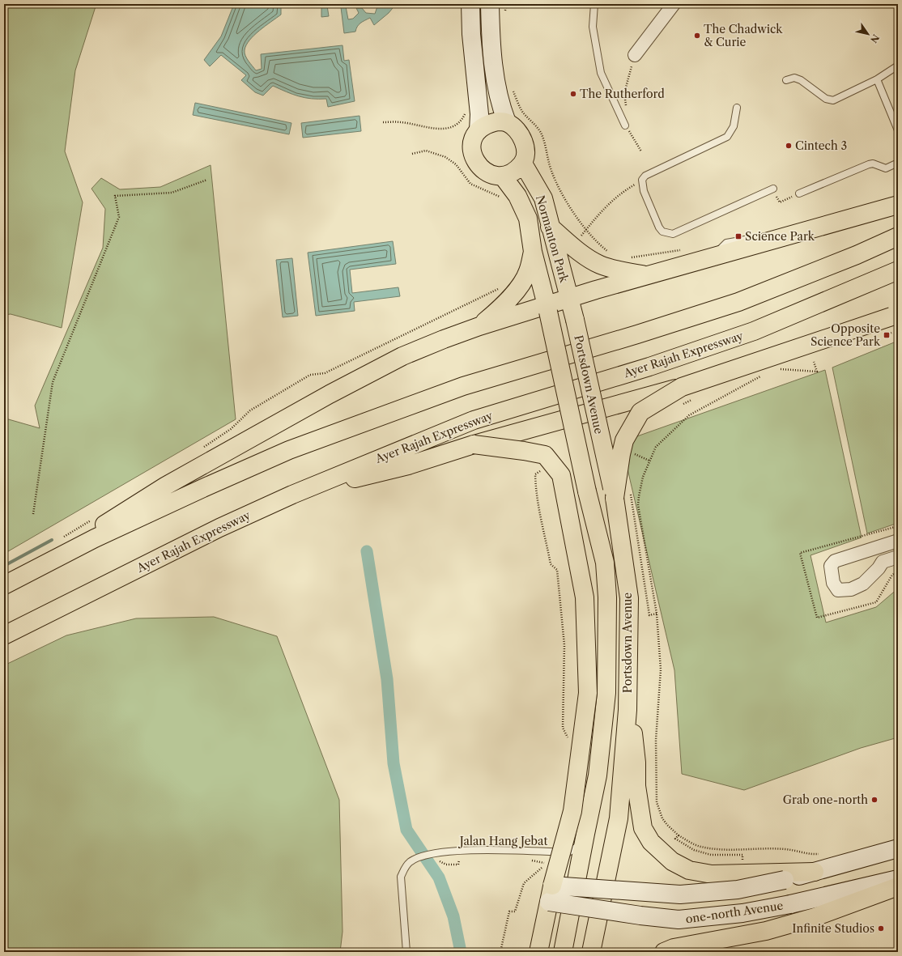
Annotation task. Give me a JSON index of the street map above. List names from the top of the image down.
{
  "streets": {
    "highway": ["Normanton Park", "Ayer Rajah Expressway", "Portsdown Avenue"],
    "street": ["one-north Avenue"],
    "lane": ["Jalan Hang Jebat"]
  },
  "crossings": [
    ["Normanton Park", "Portsdown Avenue"]
  ],
  "places": {
    "other": [
      "The Chadwick & Curie",
      "The Rutherford",
      "Cintech 3",
      "Grab one-north",
      "Infinite Studios"
    ],
    "transit": ["Science Park", "Opposite Science Park"]
  },
  "north": "bottom right"
}
